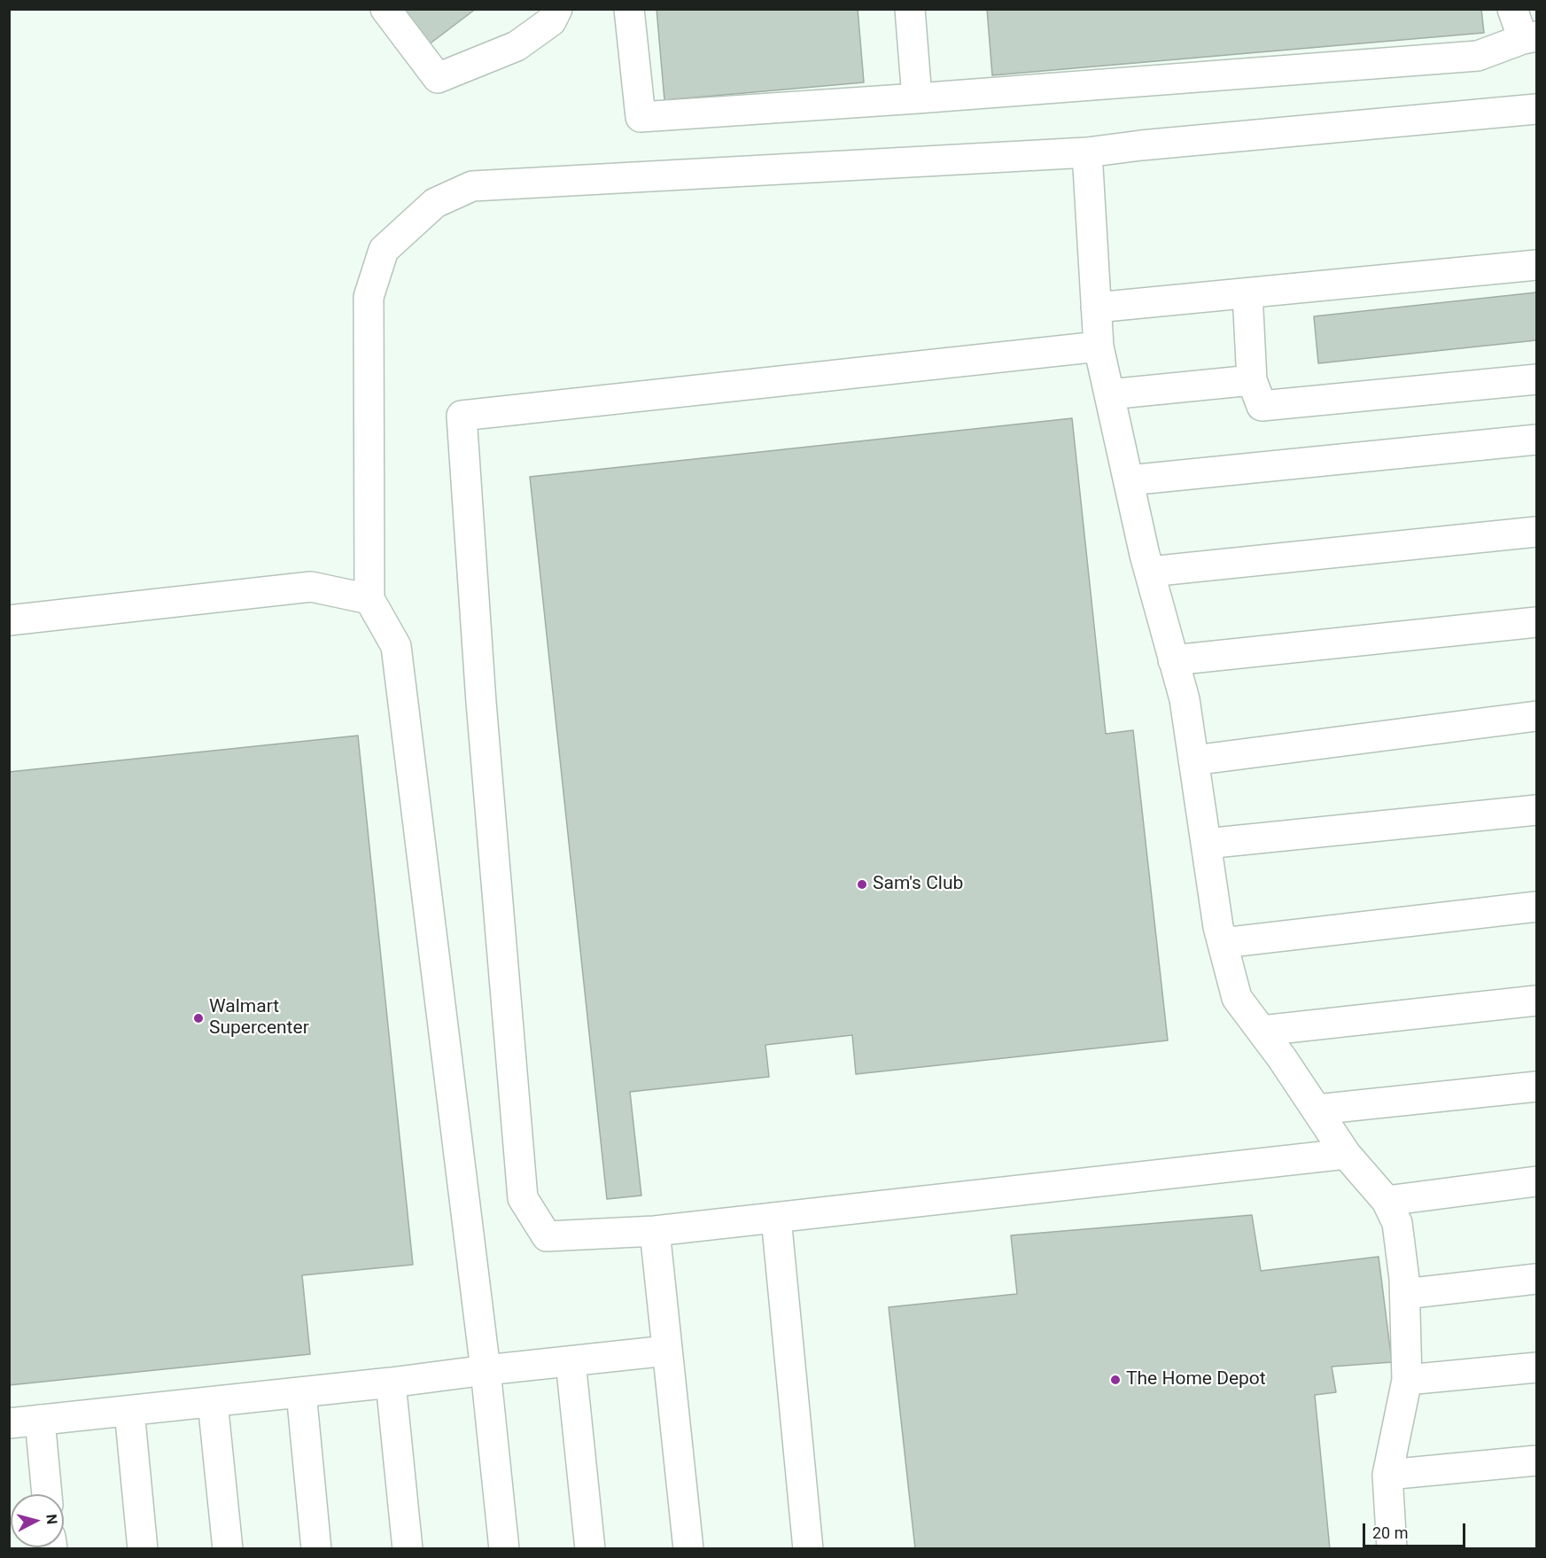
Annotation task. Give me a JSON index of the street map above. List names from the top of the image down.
{
  "places": ["Sam's Club", "Walmart Supercenter", "The Home Depot"],
  "scale_bar": "20 m",
  "north": "right"
}
